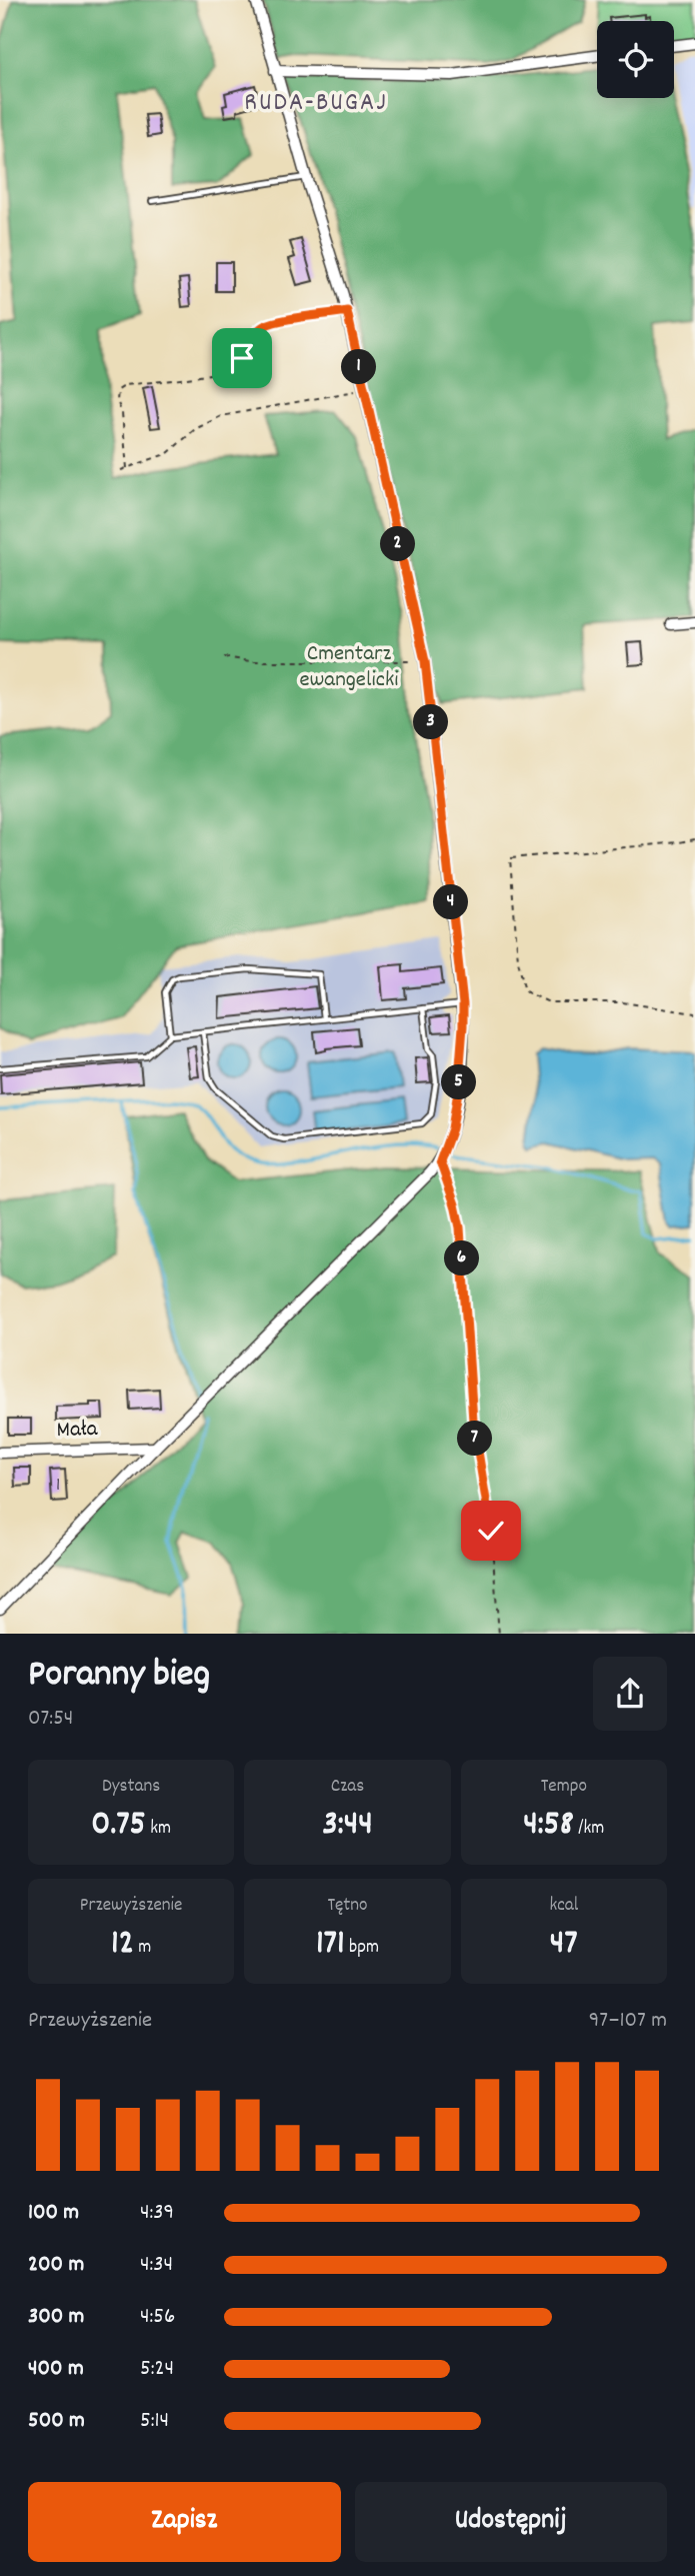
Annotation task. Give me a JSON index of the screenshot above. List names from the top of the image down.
{
  "streets": {
    "street": ["Mała"]
  },
  "districts": ["RUDA-BUGAJ"],
  "parks": ["Cmentarz ewangelicki"],
  "house_numbers": ["1"],
  "page": {
    "pins": [
      "1",
      "2",
      "3",
      "4",
      "5",
      "6",
      "7"
    ],
    "heading": ["Poranny bieg", "07:54"],
    "stats": [
      ["Dystans", "0.75 km"],
      ["Czas", "3:44"],
      ["Tempo", "4:58 /km"],
      ["Przewyższenie", "12 m"],
      ["Tętno", "171 bpm"],
      ["kcal", "47"]
    ],
    "chart": ["Przewyższenie", "97–107 m"],
    "list": [
      {
        "name": "100 m",
        "note": "4:39"
      },
      {
        "name": "200 m",
        "note": "4:34"
      },
      {
        "name": "300 m",
        "note": "4:56"
      },
      {
        "name": "400 m",
        "note": "5:24"
      },
      {
        "name": "500 m",
        "note": "5:14"
      }
    ],
    "buttons": ["Zapisz", "Udostępnij"]
  }
}
